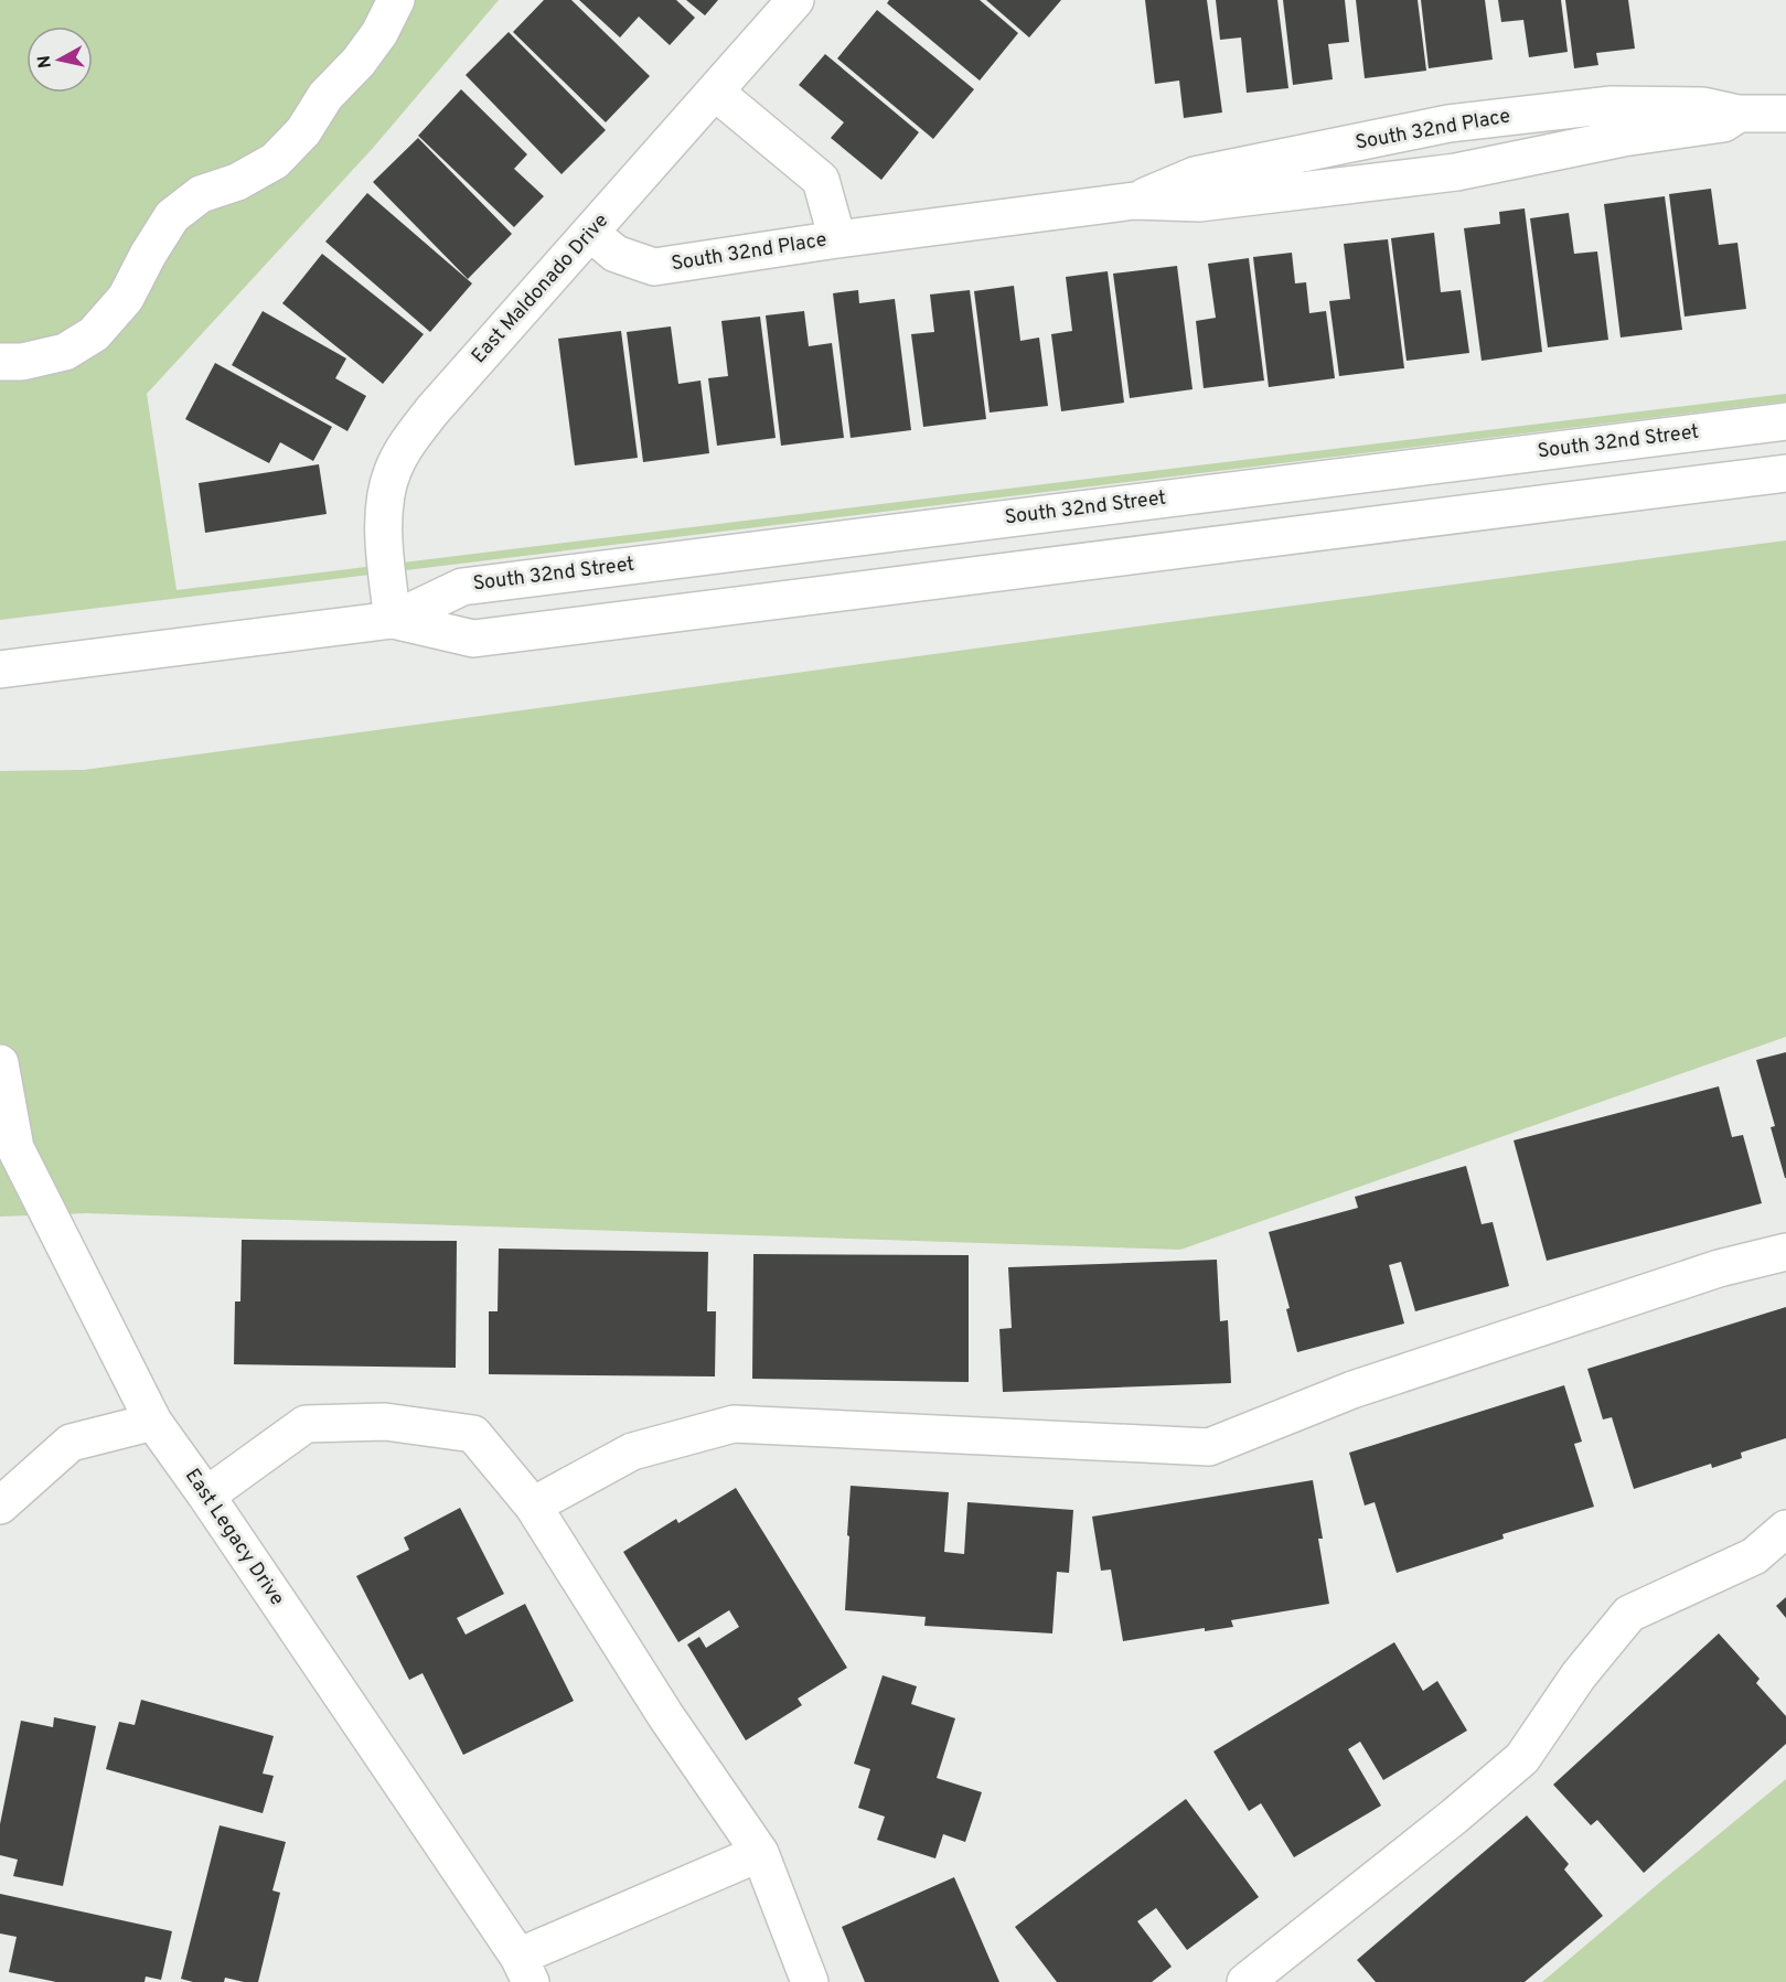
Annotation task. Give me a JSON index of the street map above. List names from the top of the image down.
{
  "streets": {
    "street": [
      "South 32nd Place",
      "East Maldonado Drive",
      "South 32nd Street",
      "East Legacy Drive"
    ]
  },
  "crossings": [
    ["South 32nd Place", "East Maldonado Drive"],
    ["East Maldonado Drive", "South 32nd Street"]
  ],
  "north": "left"
}
